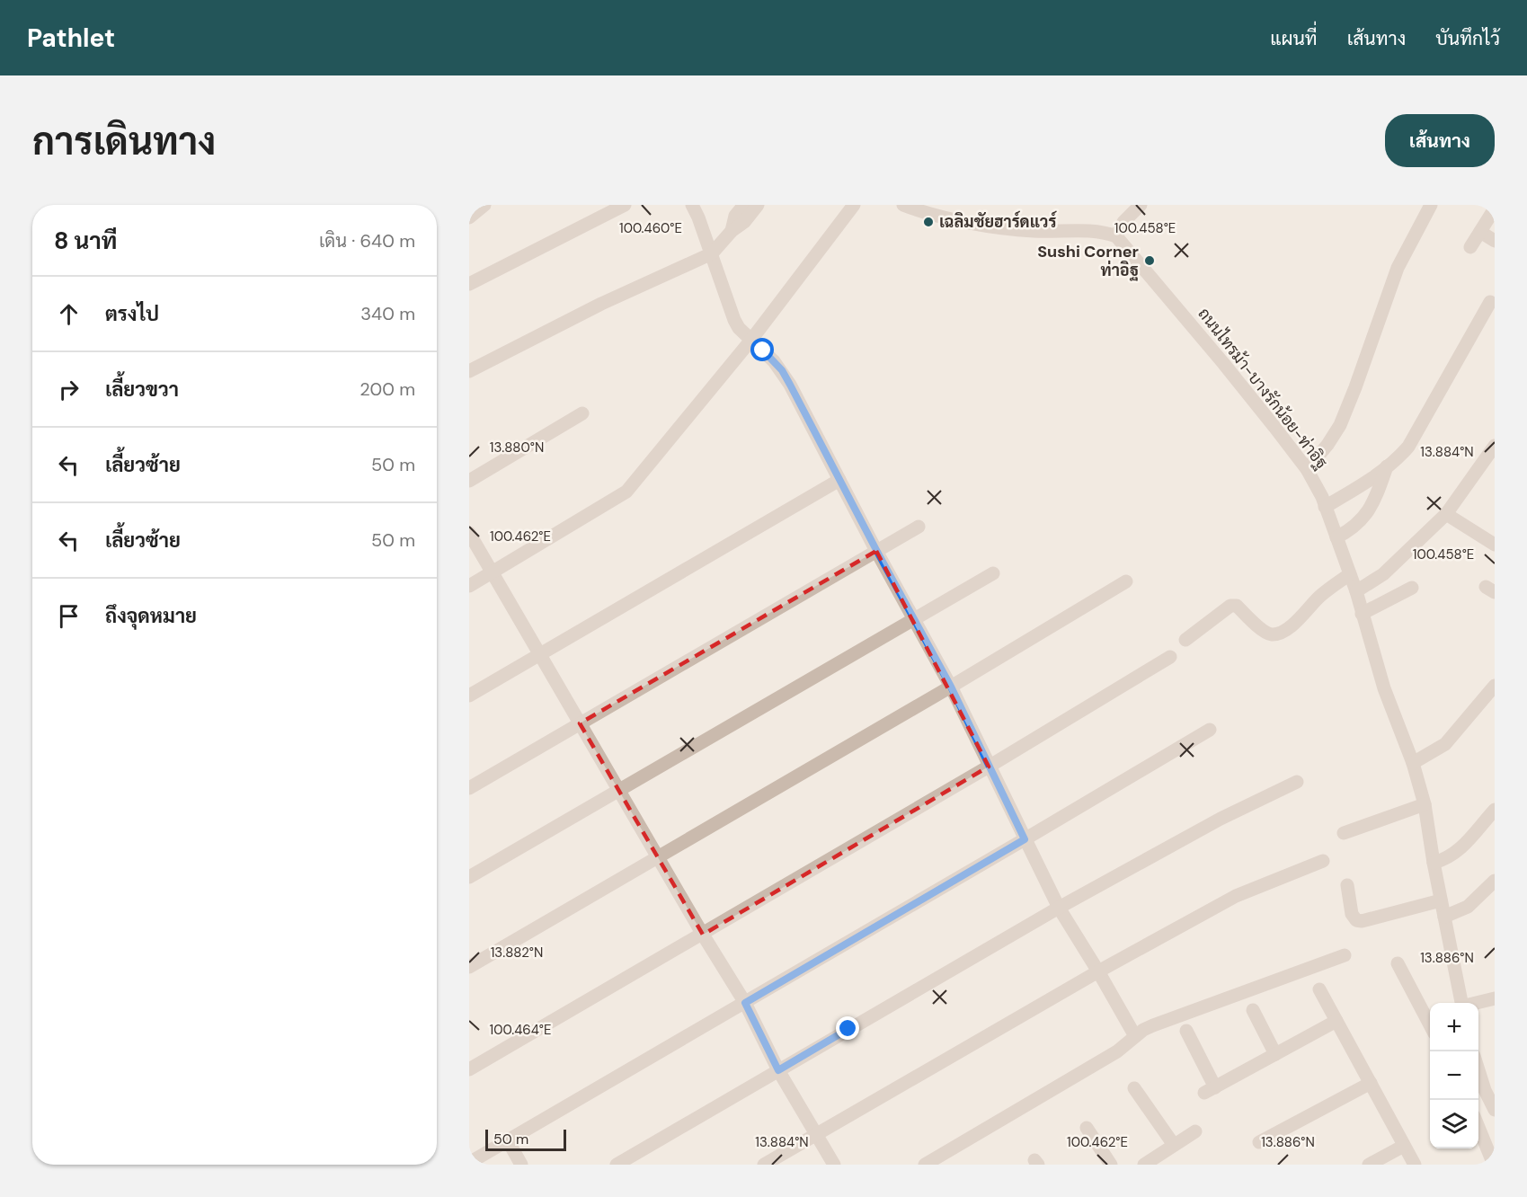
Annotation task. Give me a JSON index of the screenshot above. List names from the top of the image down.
{
  "streets": {
    "street": ["ถนนไทรม้า-บางรักน้อย-ท่าอิฐ"]
  },
  "places": ["เฉลิมชัยฮาร์ดแวร์", "Sushi Corner ท่าอิฐ"],
  "scale_bar": "50 m",
  "page": {
    "header": "Pathlet",
    "nav": ["แผนที่", "เส้นทาง", "บันทึกไว้"],
    "title": "การเดินทาง",
    "buttons": "เส้นทาง",
    "heading": ["8 นาที", "เดิน · 640 m"],
    "list": [
      ["ตรงไป", "340 m"],
      ["เลี้ยวขวา", "200 m"],
      ["เลี้ยวซ้าย", "50 m"],
      ["เลี้ยวซ้าย", "50 m"],
      "ถึงจุดหมาย"
    ],
    "map_buttons": ["+", "−"],
    "scale": "50 m"
  },
  "coordinates": [
    "100.460°E",
    "100.458°E",
    "13.880°N",
    "13.884°N",
    "100.462°E",
    "13.882°N",
    "13.886°N",
    "100.464°E"
  ]
}
